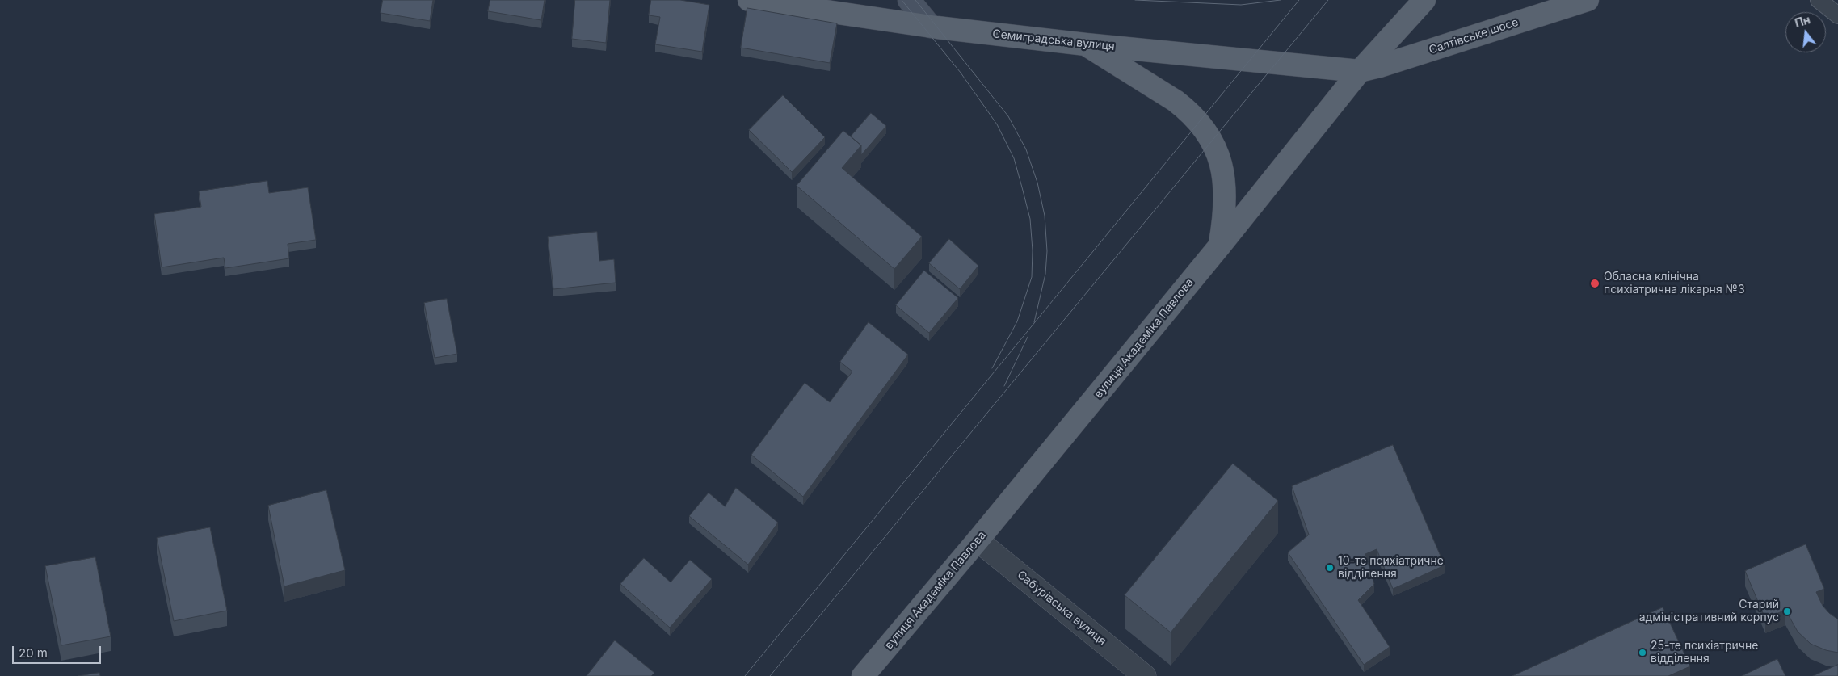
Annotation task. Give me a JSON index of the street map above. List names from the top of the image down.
{
  "streets": {
    "main road": ["Салтівське шосе", "Семиградська вулиця", "вулиця Академіка Павлова"],
    "street": ["Сабурівська вулиця"]
  },
  "crossings": [
    ["Салтівське шосе", "Семиградська вулиця"],
    ["Салтівське шосе", "вулиця Академіка Павлова"],
    ["Семиградська вулиця", "вулиця Академіка Павлова"],
    ["вулиця Академіка Павлова", "Сабурівська вулиця"]
  ],
  "places": [
    "Обласна клінічна психіатрична лікарня №3",
    "10-те психіатричне відділення",
    "Старий адміністративний корпус",
    "25-те психіатричне відділення"
  ],
  "scale_bar": "20 m",
  "north": "top"
}
